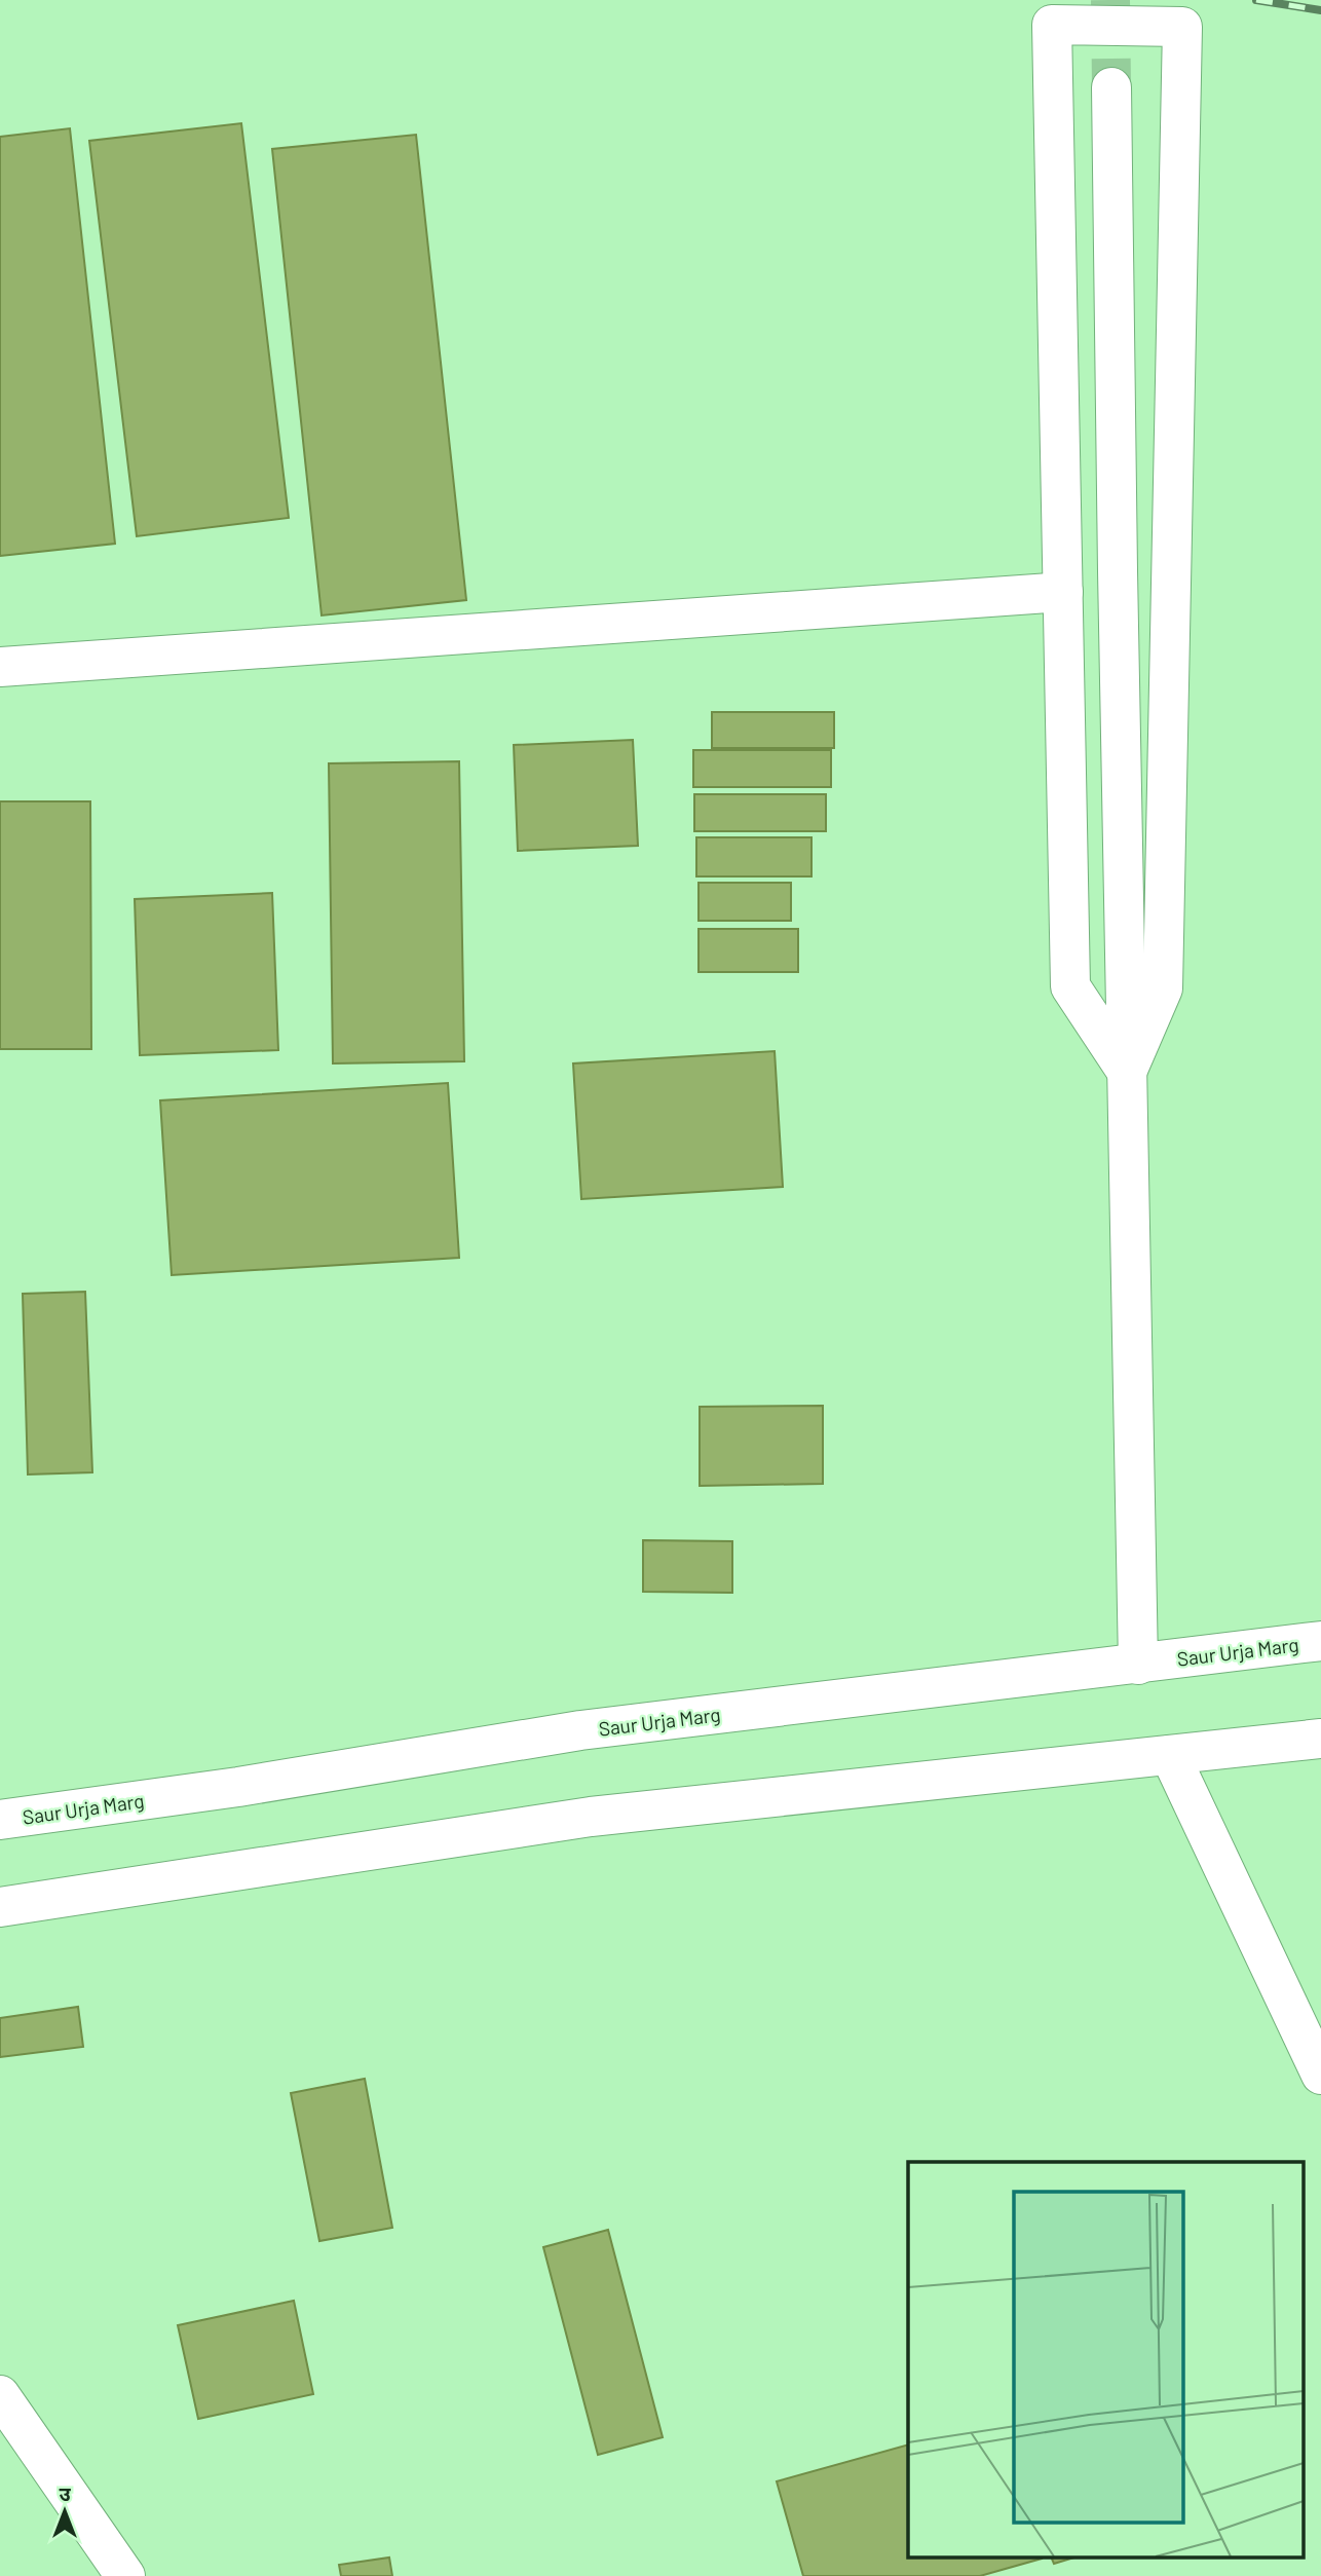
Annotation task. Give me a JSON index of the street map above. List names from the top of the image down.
{
  "streets": {
    "street": ["Saur Urja Marg"]
  },
  "north": "top"
}
